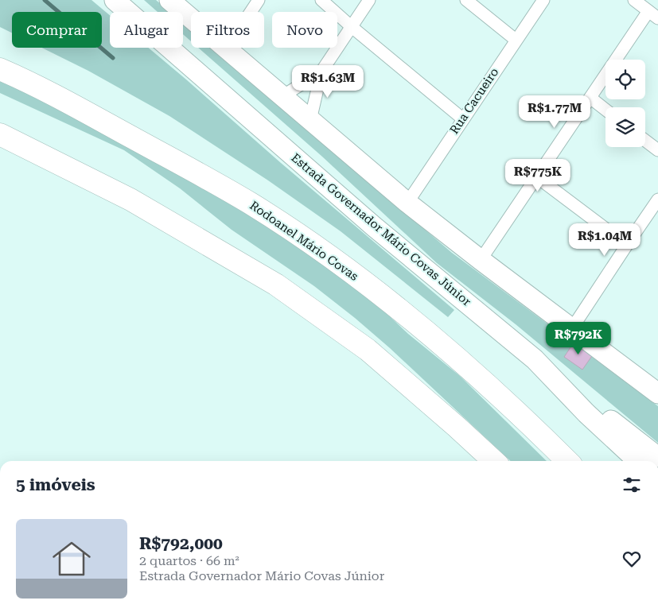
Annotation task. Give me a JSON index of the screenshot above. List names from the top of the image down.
{
  "streets": {
    "highway": ["Estrada Governador Mário Covas Júnior", "Rodoanel Mário Covas"],
    "street": ["Rua Cacueiro"]
  },
  "page": {
    "chip": [
      "Comprar",
      "Alugar",
      "Filtros",
      "Novo"
    ],
    "price": [
      "R$1.63M",
      "R$1.77M",
      "R$775K",
      "R$1.04M",
      "R$792K"
    ],
    "heading": "5 imóveis",
    "list": [
      {
        "name": "R$792,000",
        "note": "2 quartos · 66 m² · Estrada Governador Mário Covas Júnior"
      }
    ]
  }
}
